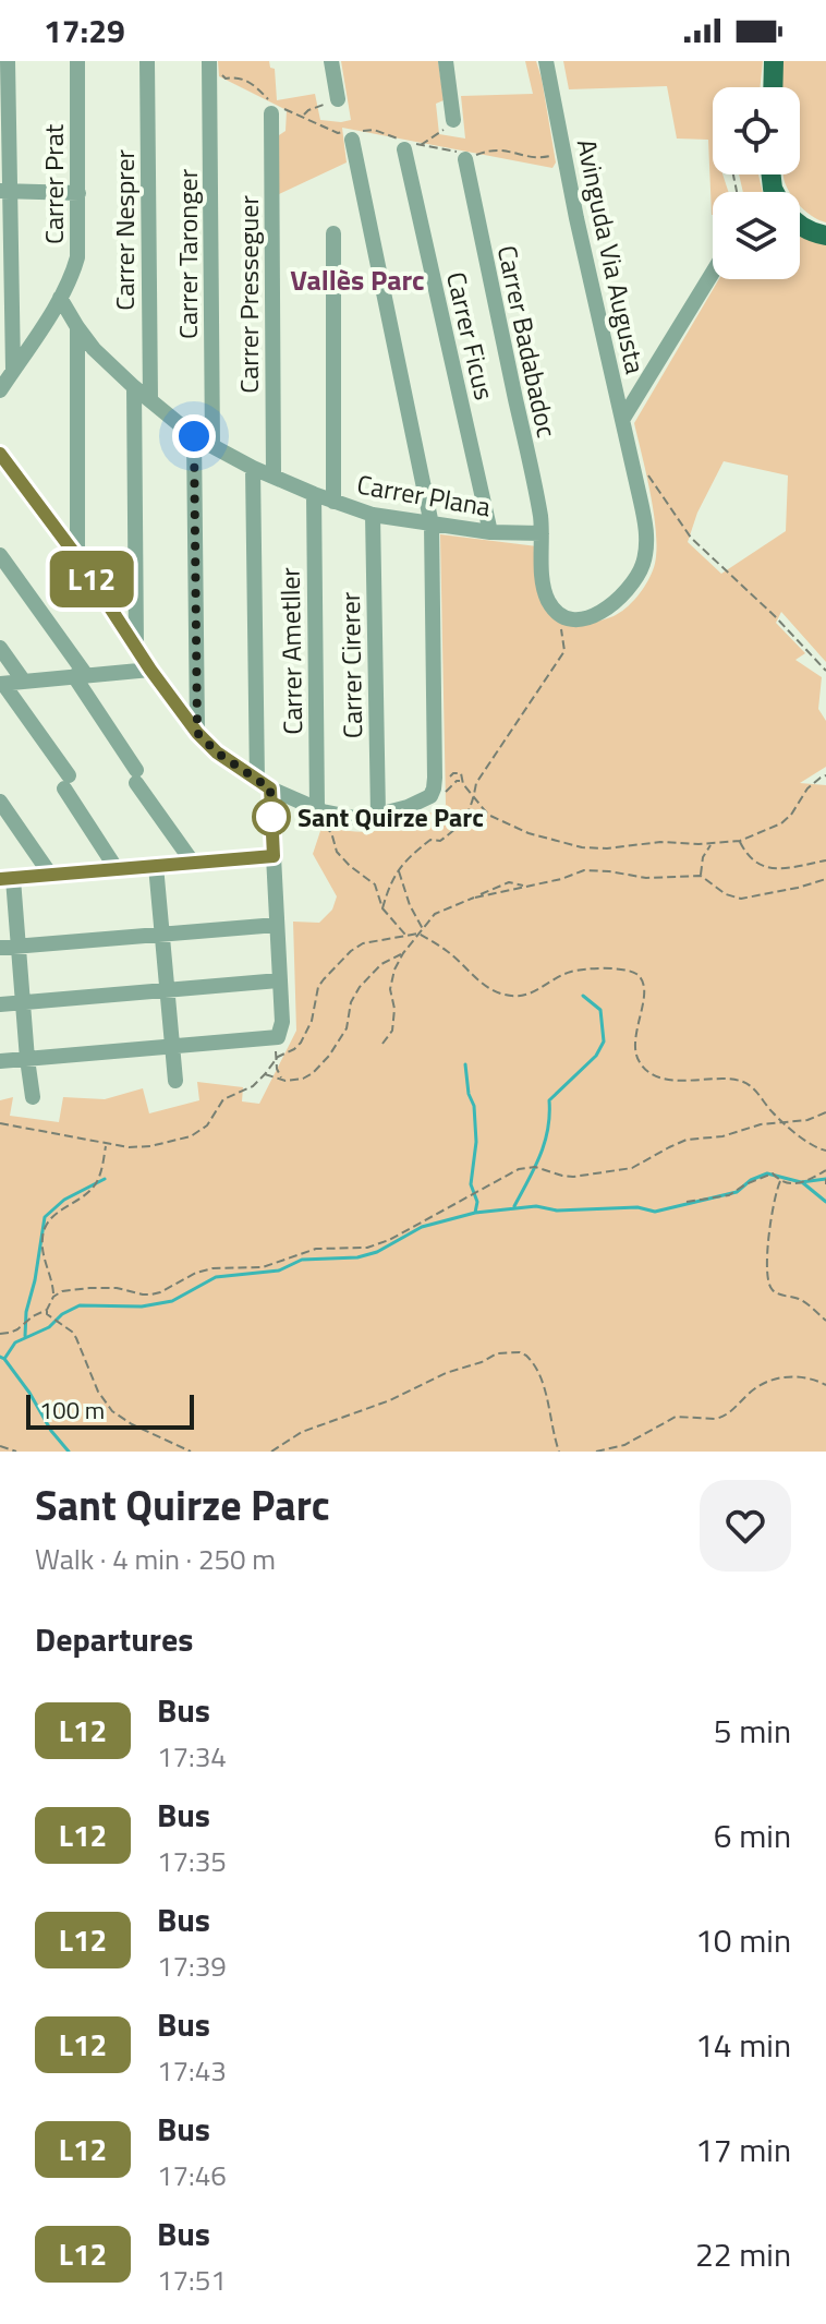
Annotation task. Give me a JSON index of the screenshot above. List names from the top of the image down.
{
  "streets": {
    "street": [
      "Carrer Prat",
      "Carrer Nesprer",
      "Carrer Taronger",
      "Avinguda Via Augusta",
      "Carrer Presseguer",
      "Carrer Ficus",
      "Carrer Badabadoc",
      "Carrer Plana",
      "Carrer Ametller",
      "Carrer Cirerer"
    ]
  },
  "crossings": [
    ["Carrer Prat", "Carrer Plana"],
    ["Carrer Nesprer", "Carrer Plana"],
    ["Carrer Taronger", "Carrer Plana"],
    ["Avinguda Via Augusta", "Carrer Badabadoc"],
    ["Carrer Presseguer", "Carrer Plana"],
    ["Carrer Ficus", "Carrer Plana"],
    ["Carrer Badabadoc", "Carrer Plana"],
    ["Carrer Plana", "Carrer Ametller"],
    ["Carrer Plana", "Carrer Cirerer"]
  ],
  "districts": ["Vallès Parc"],
  "places": ["Sant Quirze Parc"],
  "lines": ["bus line L12"],
  "scale_bar": "100 m",
  "page": {
    "status": "17:29",
    "on_map": "L12",
    "scale": "100 m",
    "heading": [
      ["Sant Quirze Parc", "Walk · 4 min · 250 m"],
      "Departures"
    ],
    "list": [
      {
        "mark": "L12",
        "name": "Bus",
        "note": "17:34",
        "value": "5 min"
      },
      {
        "mark": "L12",
        "name": "Bus",
        "note": "17:35",
        "value": "6 min"
      },
      {
        "mark": "L12",
        "name": "Bus",
        "note": "17:39",
        "value": "10 min"
      },
      {
        "mark": "L12",
        "name": "Bus",
        "note": "17:43",
        "value": "14 min"
      },
      {
        "mark": "L12",
        "name": "Bus",
        "note": "17:46",
        "value": "17 min"
      },
      {
        "mark": "L12",
        "name": "Bus",
        "note": "17:51",
        "value": "22 min"
      }
    ]
  }
}
